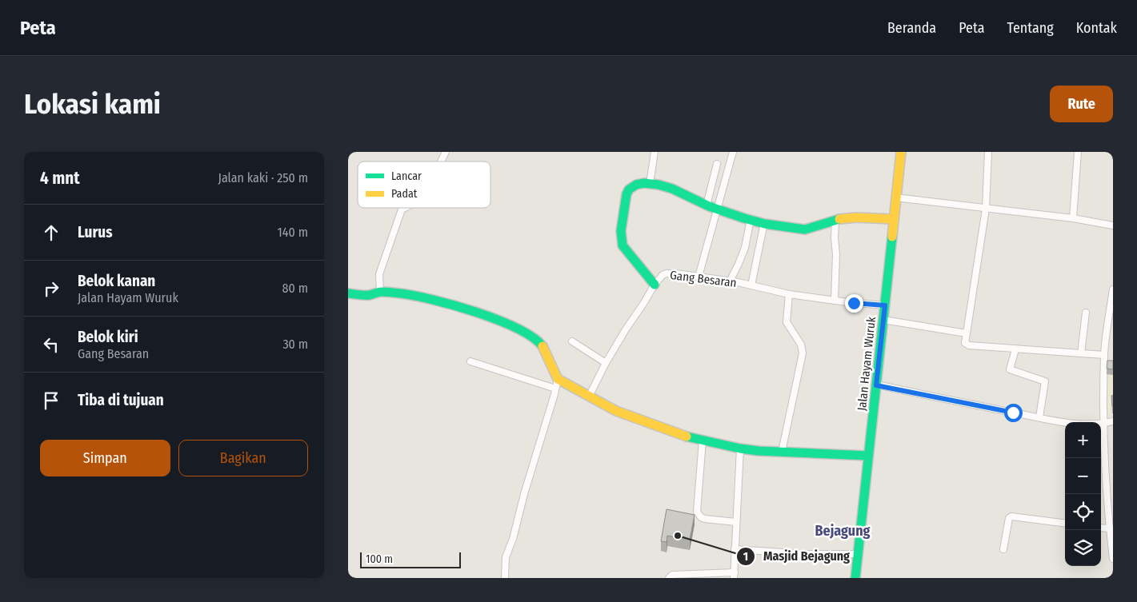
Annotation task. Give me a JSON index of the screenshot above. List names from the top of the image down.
{
  "streets": {
    "street": ["Gang Besaran", "Jalan Hayam Wuruk"]
  },
  "crossings": [
    ["Gang Besaran", "Jalan Hayam Wuruk"]
  ],
  "districts": ["Bejagung"],
  "places": ["Masjid Bejagung"],
  "legend": ["Lancar", "Padat"],
  "scale_bar": "100 m",
  "page": {
    "header": "Peta",
    "nav": [
      "Beranda",
      "Peta",
      "Tentang",
      "Kontak"
    ],
    "buttons": [
      "Rute",
      ["Simpan", "Bagikan"]
    ],
    "title": "Lokasi kami",
    "heading": ["4 mnt", "Jalan kaki · 250 m"],
    "list": [
      ["Lurus", "140 m"],
      ["Belok kanan", "Jalan Hayam Wuruk", "80 m"],
      ["Belok kiri", "Gang Besaran", "30 m"],
      "Tiba di tujuan"
    ],
    "map_buttons": ["+", "−"],
    "scale": "100 m"
  }
}
